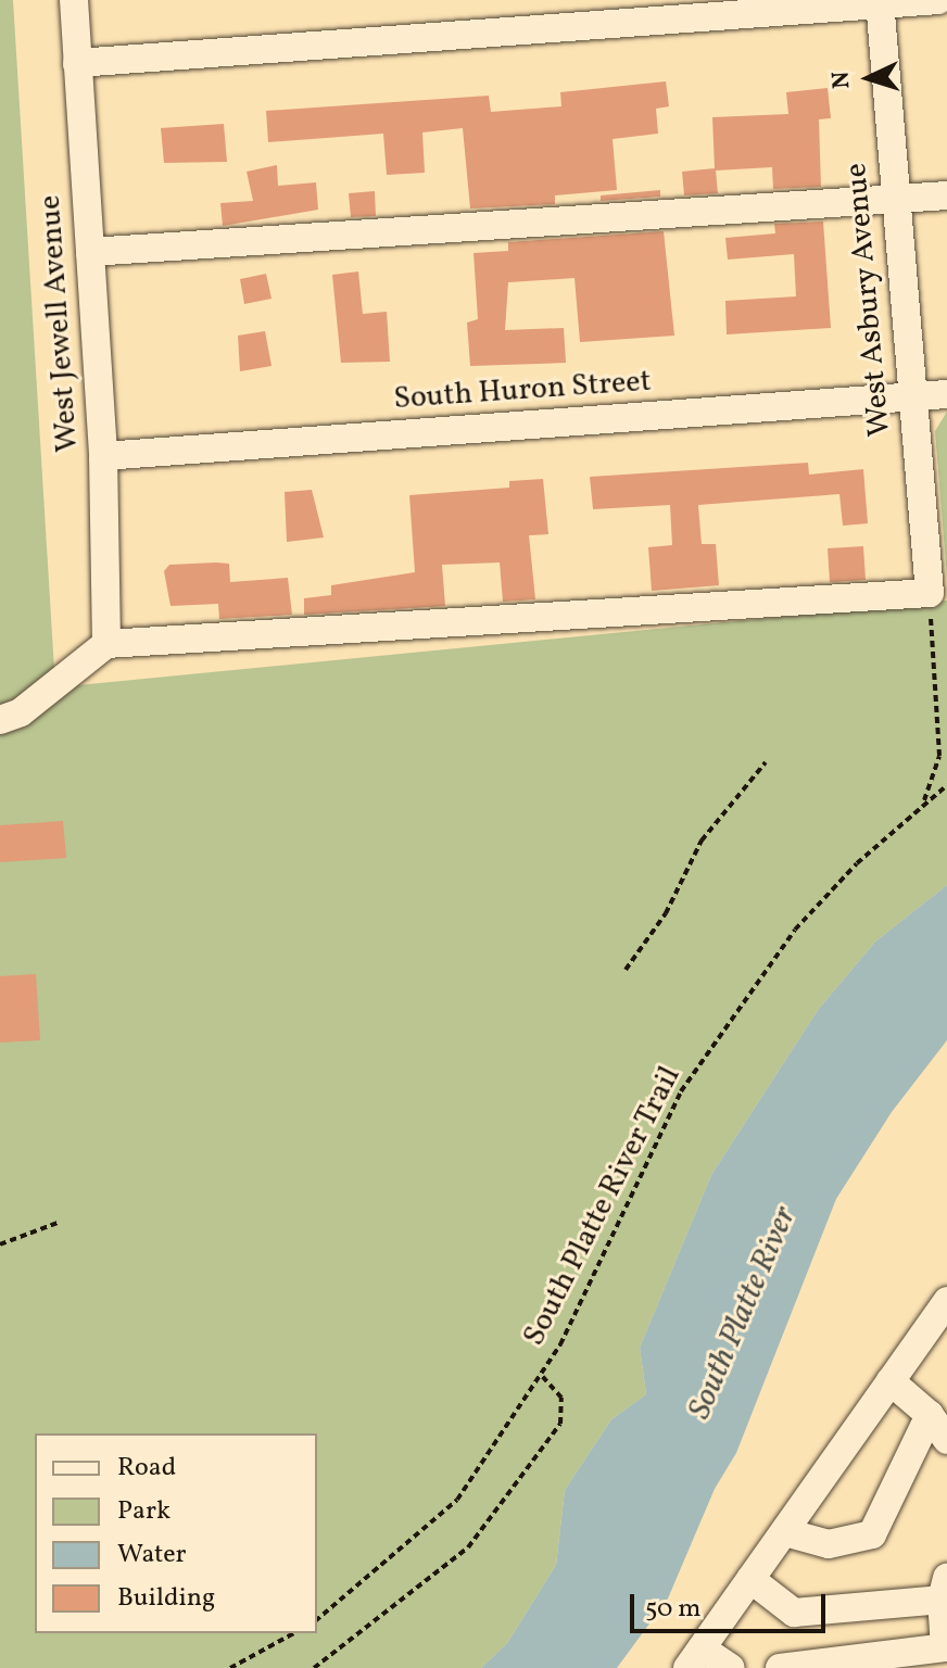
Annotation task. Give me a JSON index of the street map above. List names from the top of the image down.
{
  "streets": {
    "street": ["West Asbury Avenue", "West Jewell Avenue", "South Huron Street"],
    "path": ["South Platte River Trail"]
  },
  "crossings": [
    ["West Asbury Avenue", "South Huron Street"],
    ["West Jewell Avenue", "South Huron Street"]
  ],
  "water": ["South Platte River"],
  "legend": [
    "Road",
    "Park",
    "Water",
    "Building"
  ],
  "scale_bar": "50 m",
  "north": "left"
}
